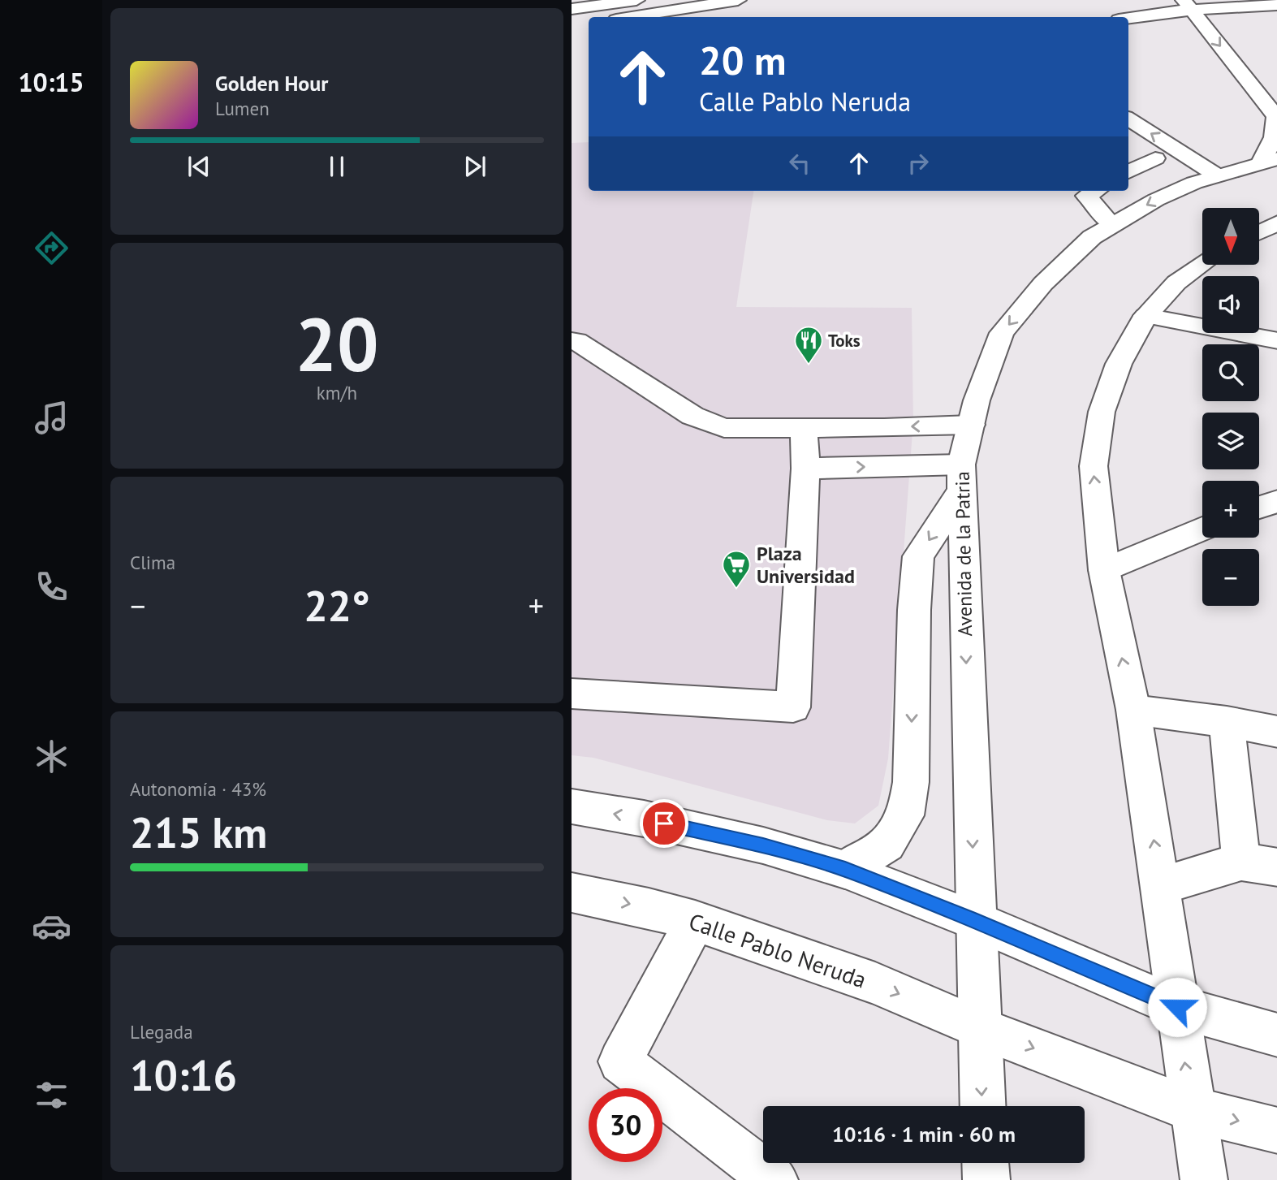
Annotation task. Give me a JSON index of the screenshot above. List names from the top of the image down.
{
  "streets": {
    "main road": ["Avenida de la Patria", "Calle Pablo Neruda"]
  },
  "crossings": [
    ["Avenida de la Patria", "Calle Pablo Neruda"]
  ],
  "places": {
    "restaurant": ["Toks"],
    "supermarket": ["Plaza Universidad"]
  },
  "north": "bottom",
  "page": {
    "tabs": "10:15",
    "turn": ["20 m", "Calle Pablo Neruda"],
    "song": ["Golden Hour", "Lumen"],
    "map_buttons": ["+", "−"],
    "tile": [
      ["20", "km/h"],
      "Clima",
      ["Autonomía · 43%", "215 km"],
      ["Llegada", "10:16"]
    ],
    "heat": ["−", "22°", "+"],
    "limit": "30",
    "trip": "10:16 · 1 min · 60 m"
  }
}
